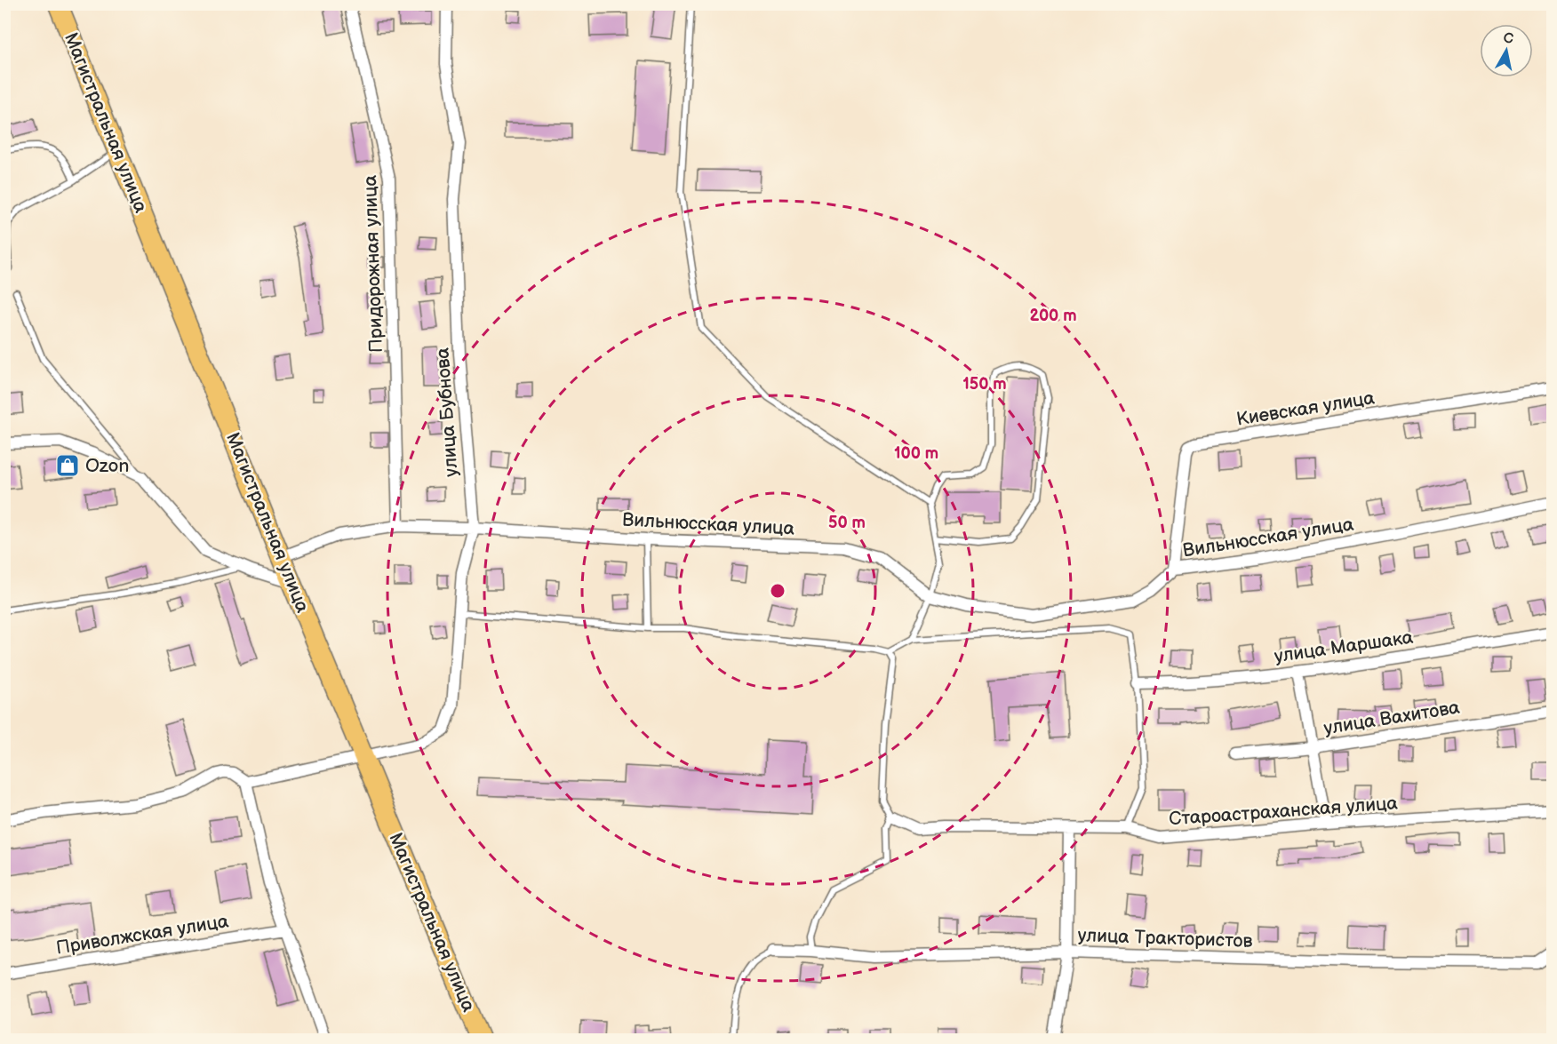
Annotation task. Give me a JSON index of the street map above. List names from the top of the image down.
{
  "streets": {
    "highway": ["Магистральная улица"],
    "street": [
      "Придорожная улица",
      "Киевская улица",
      "улица Бубнова",
      "Вильнюсская улица",
      "улица Маршака",
      "улица Вахитова",
      "Староастраханская улица",
      "Приволжская улица",
      "улица Трактористов"
    ]
  },
  "crossings": [
    ["Магистральная улица", "улица Бубнова"],
    ["Магистральная улица", "Вильнюсская улица"],
    ["Придорожная улица", "Вильнюсская улица"],
    ["Киевская улица", "Вильнюсская улица"],
    ["улица Бубнова", "Вильнюсская улица"]
  ],
  "places": {
    "shop": ["Ozon"]
  },
  "north": "top",
  "rings": [
    "200 m",
    "150 m",
    "100 m",
    "50 m"
  ]
}
